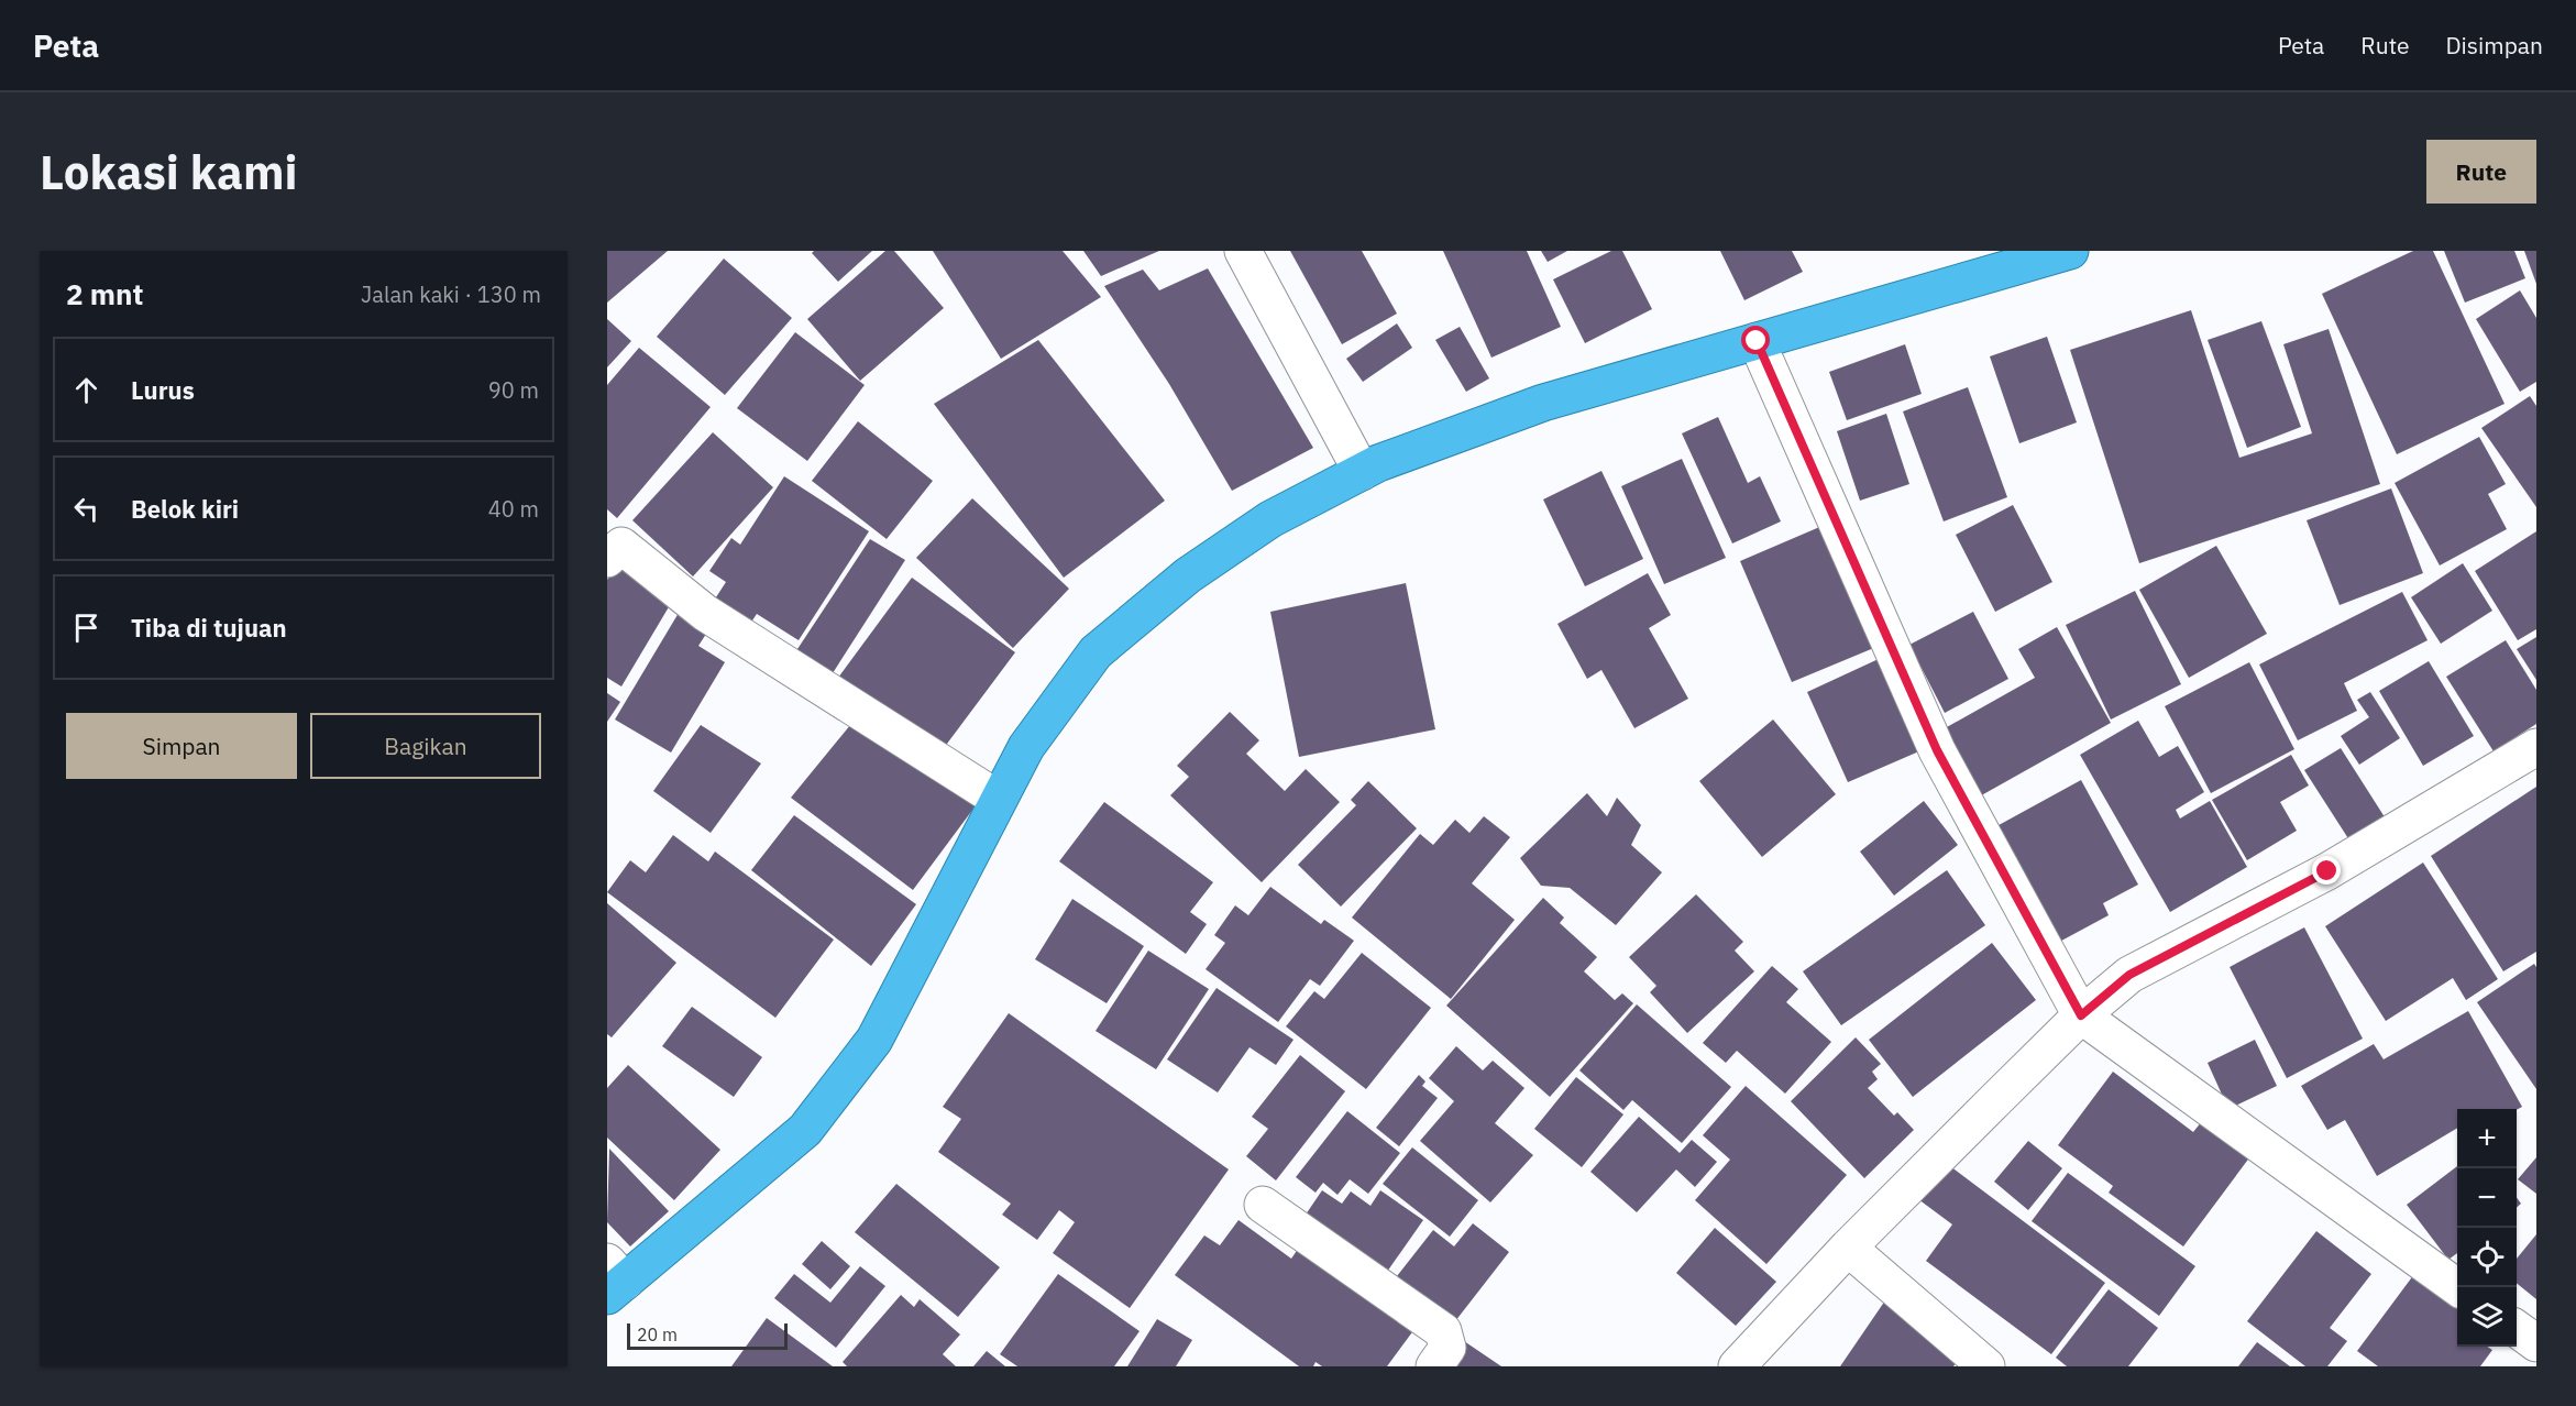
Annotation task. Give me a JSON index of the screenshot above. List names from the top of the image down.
{
  "scale_bar": "20 m",
  "page": {
    "header": "Peta",
    "nav": ["Peta", "Rute", "Disimpan"],
    "buttons": [
      "Rute",
      ["Simpan", "Bagikan"]
    ],
    "title": "Lokasi kami",
    "heading": ["2 mnt", "Jalan kaki · 130 m"],
    "list": [
      ["Lurus", "90 m"],
      ["Belok kiri", "40 m"],
      "Tiba di tujuan"
    ],
    "map_buttons": ["+", "−"],
    "scale": "20 m"
  }
}
